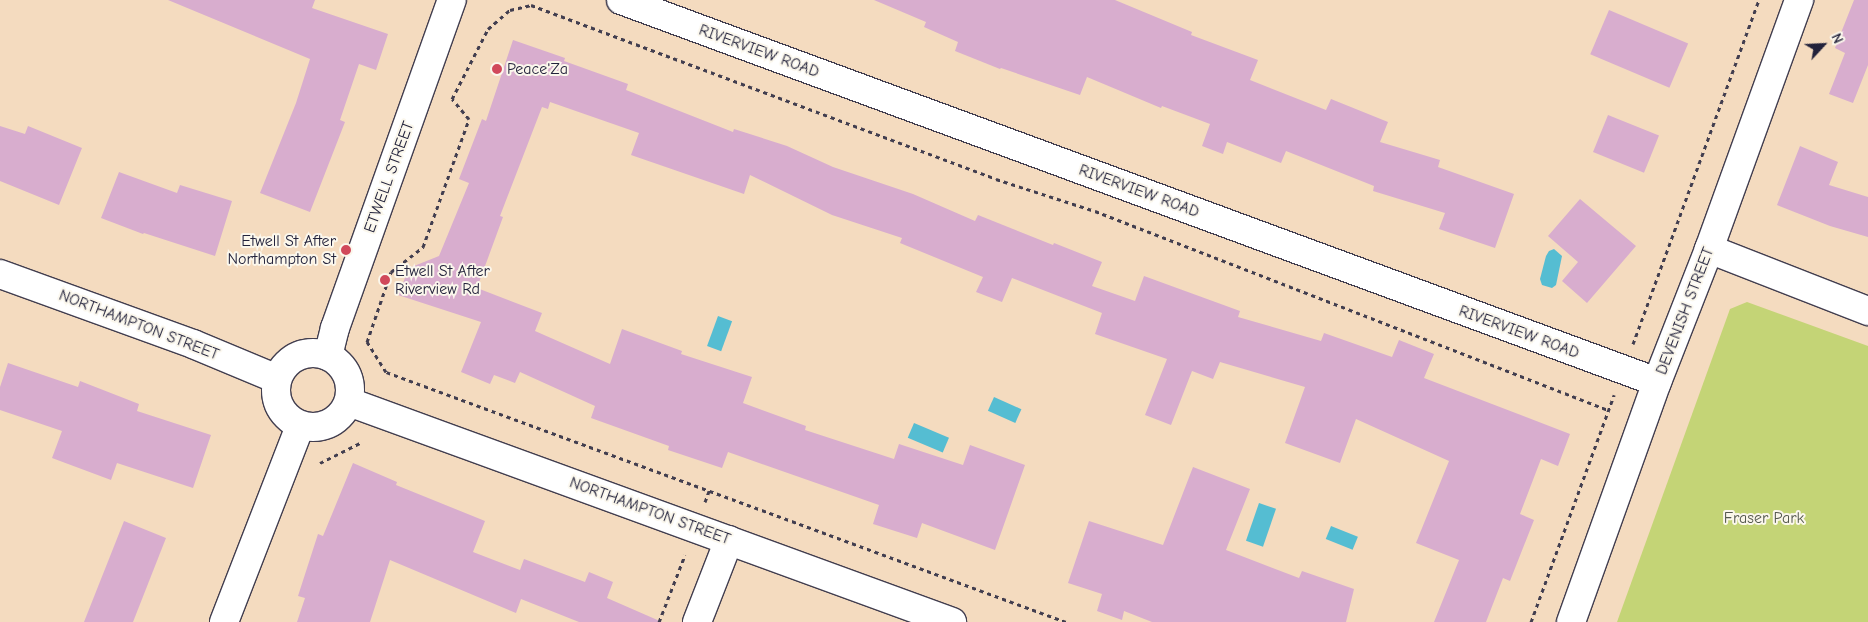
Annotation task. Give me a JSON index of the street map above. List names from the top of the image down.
{
  "streets": {
    "street": [
      "RIVERVIEW ROAD",
      "ETWELL STREET",
      "DEVENISH STREET",
      "NORTHAMPTON STREET"
    ]
  },
  "crossings": [
    ["RIVERVIEW ROAD", "DEVENISH STREET"],
    ["ETWELL STREET", "NORTHAMPTON STREET"]
  ],
  "parks": ["Fraser Park"],
  "places": ["Peace'Za", "Etwell St After Northampton St", "Etwell St After Riverview Rd"],
  "north": "top right"
}
